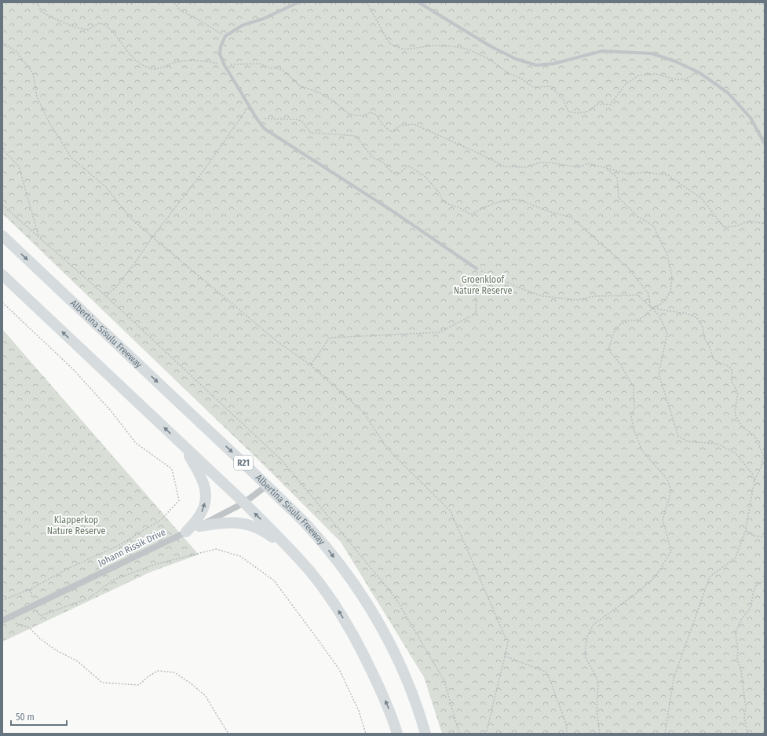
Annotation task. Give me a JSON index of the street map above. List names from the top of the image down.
{
  "streets": {
    "highway": ["Albertina Sisulu Freeway", "R21"],
    "street": ["Johann Rissik Drive"]
  },
  "crossings": [
    ["Albertina Sisulu Freeway", "Johann Rissik Drive"]
  ],
  "parks": ["Groenkloof Nature Reserve", "Klapperkop Nature Reserve"],
  "scale_bar": "50 m"
}
